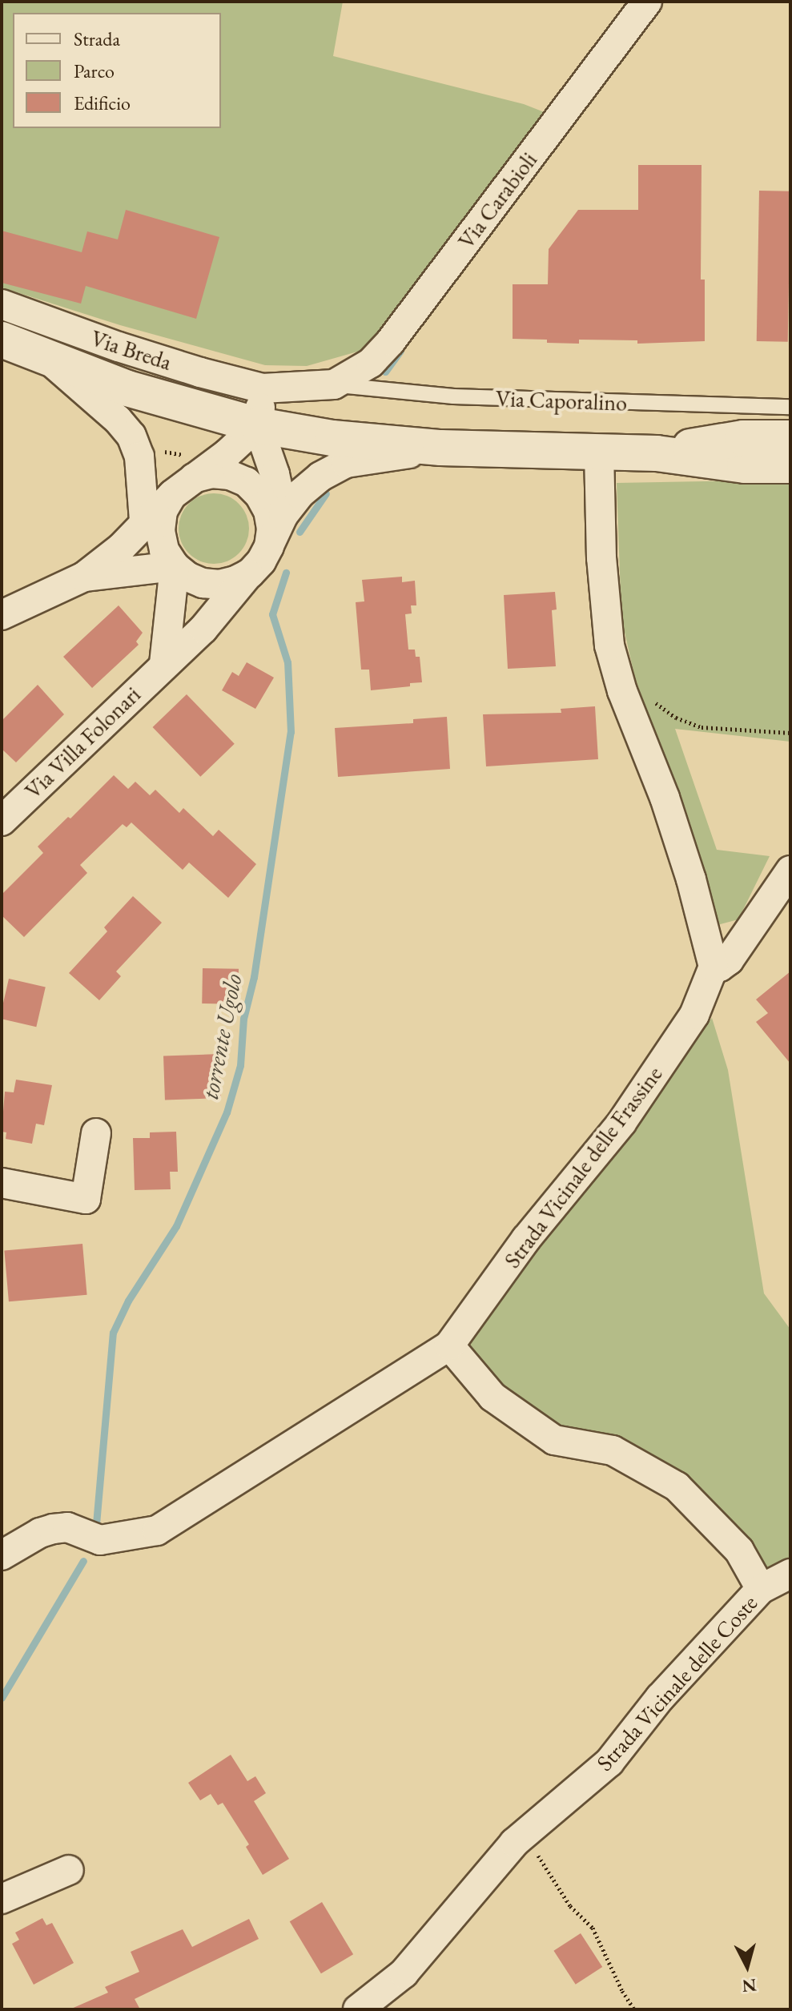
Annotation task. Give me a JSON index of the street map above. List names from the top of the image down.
{
  "streets": {
    "street": [
      "Via Carabioli",
      "Via Breda",
      "Via Villa Folonari",
      "Strada Vicinale delle Frassine",
      "Strada Vicinale delle Coste"
    ],
    "lane": ["Via Caporalino"]
  },
  "crossings": [
    ["Via Carabioli", "Via Breda"],
    ["Via Carabioli", "Via Caporalino"],
    ["Via Breda", "Via Caporalino"],
    ["Strada Vicinale delle Frassine", "Strada Vicinale delle Coste"]
  ],
  "water": ["torrente Ugolo"],
  "legend": ["Strada", "Parco", "Edificio"],
  "north": "bottom"
}
